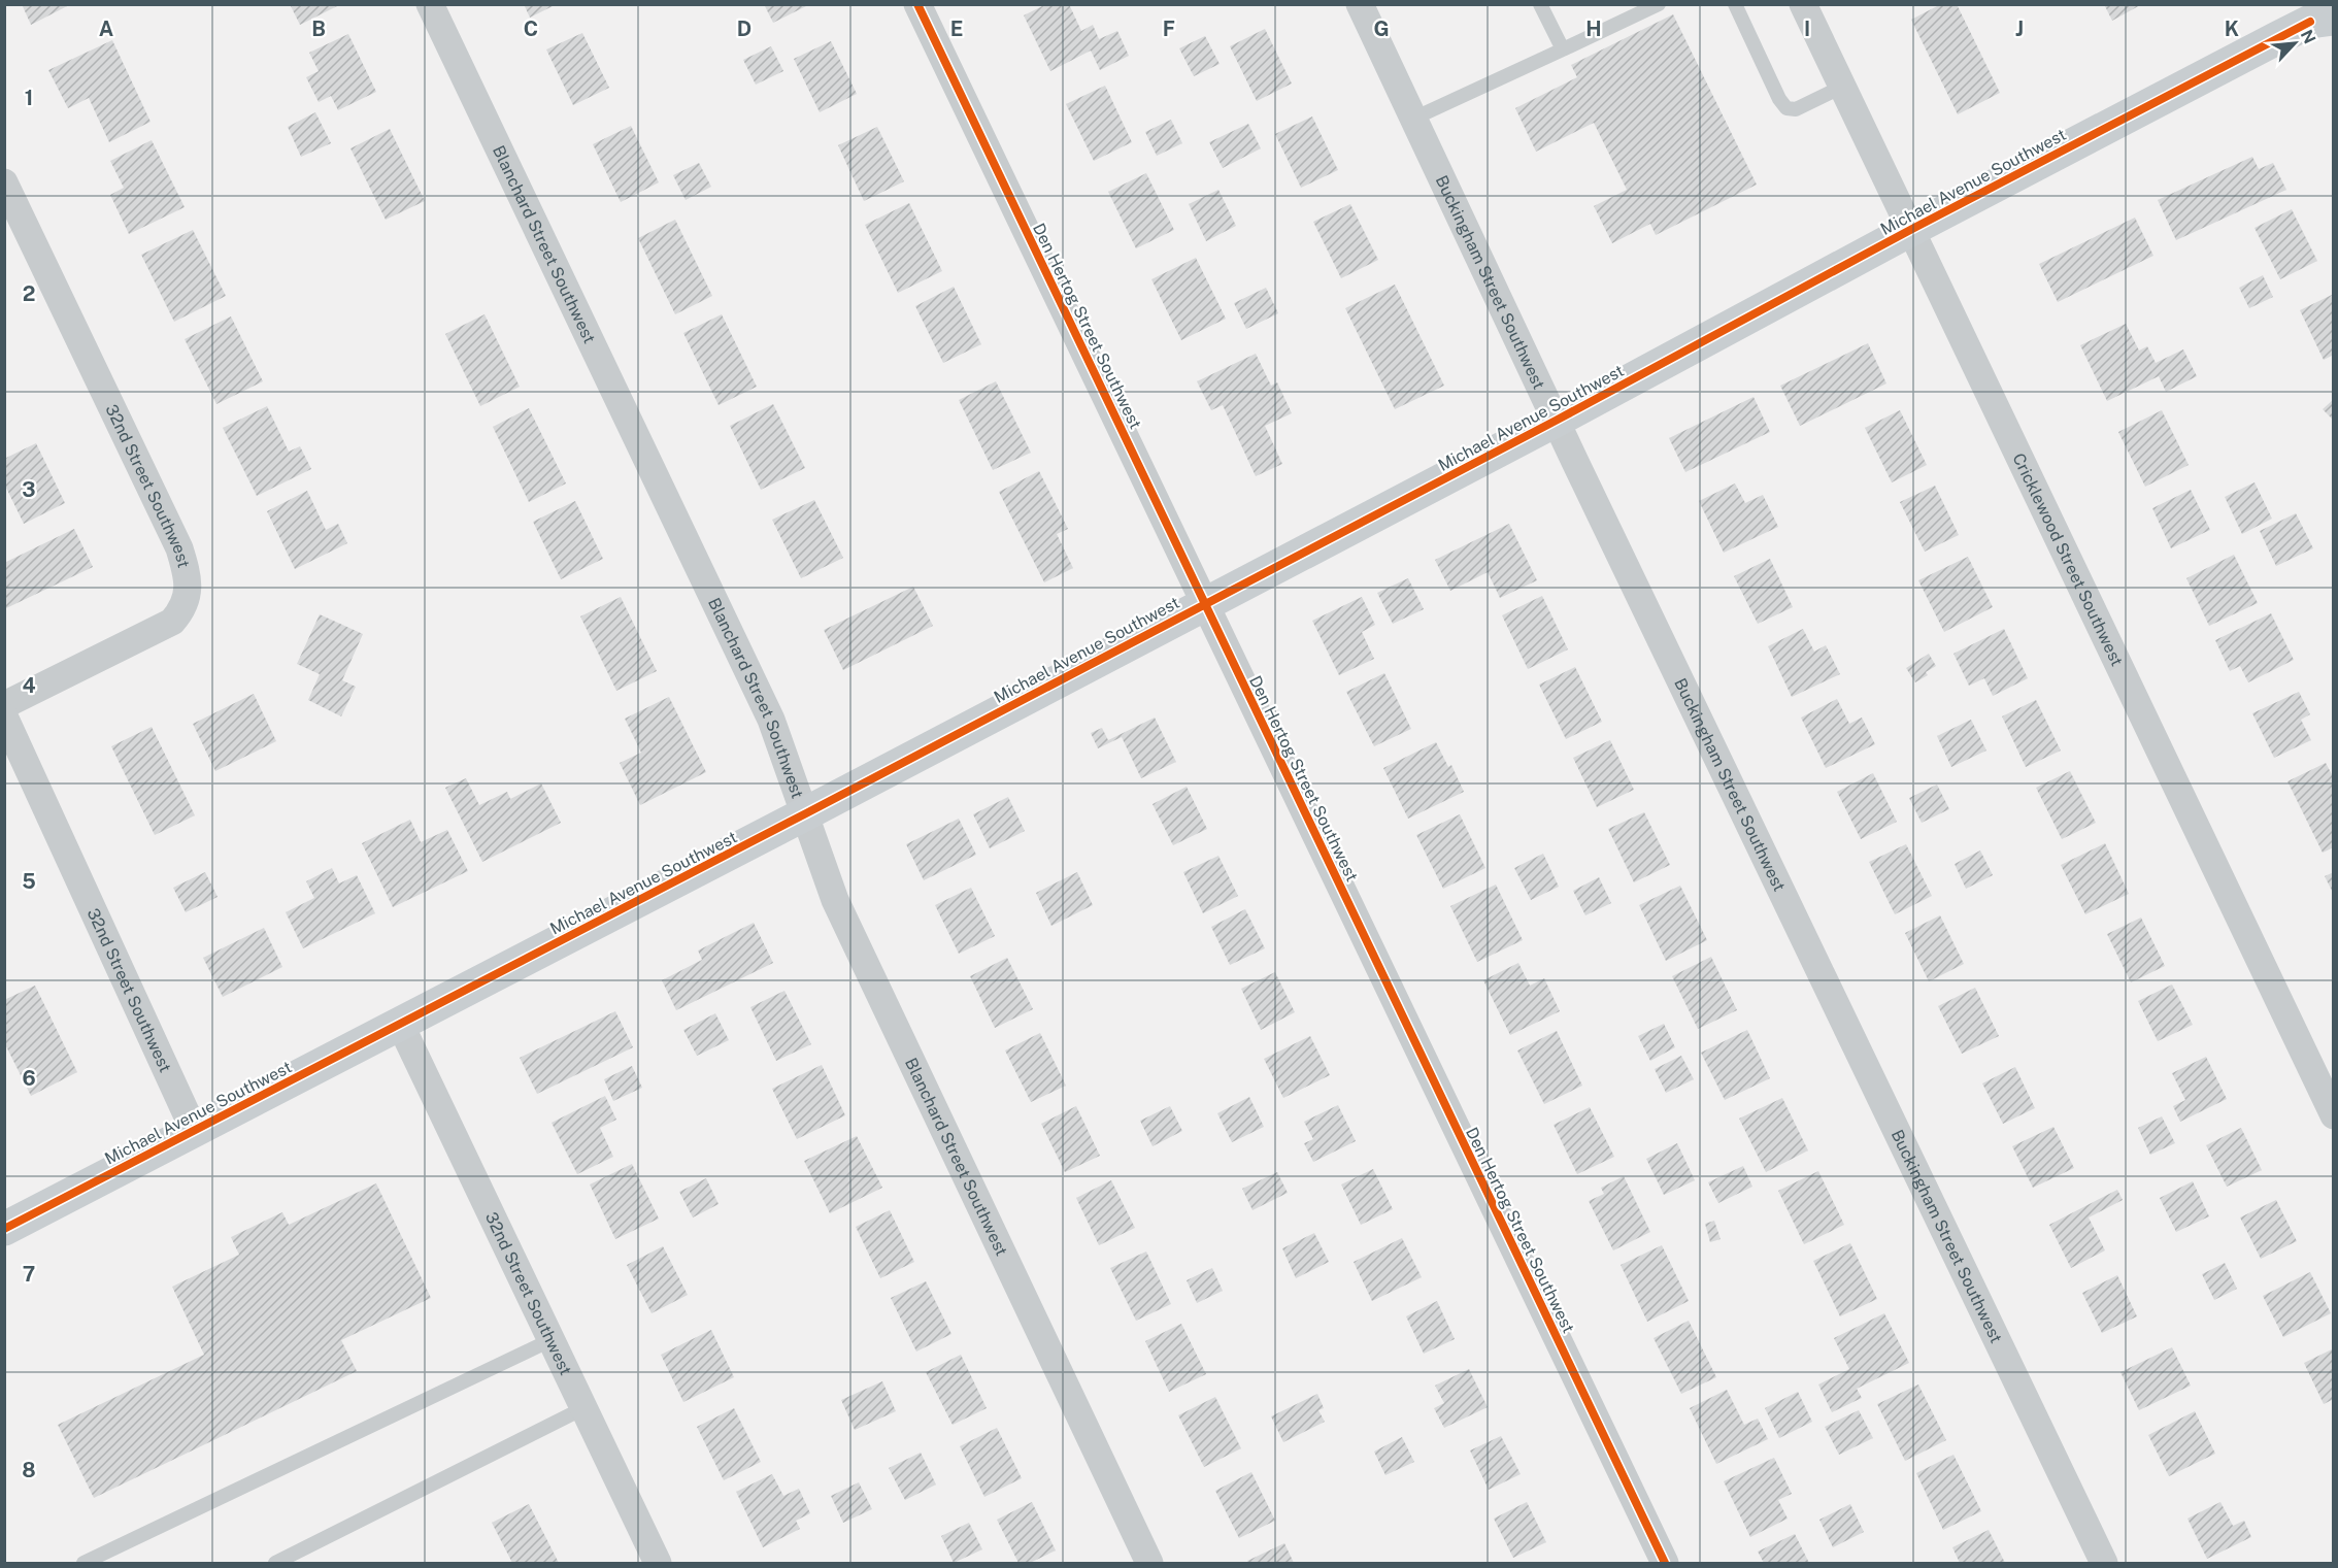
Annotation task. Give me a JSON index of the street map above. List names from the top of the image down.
{
  "streets": {
    "street": [
      "Michael Avenue Southwest",
      "Blanchard Street Southwest",
      "Buckingham Street Southwest",
      "Den Hertog Street Southwest",
      "32nd Street Southwest",
      "Cricklewood Street Southwest"
    ]
  },
  "crossings": [
    ["Michael Avenue Southwest", "Blanchard Street Southwest"],
    ["Michael Avenue Southwest", "Buckingham Street Southwest"],
    ["Michael Avenue Southwest", "Den Hertog Street Southwest"],
    ["Michael Avenue Southwest", "32nd Street Southwest"],
    ["Michael Avenue Southwest", "Cricklewood Street Southwest"]
  ],
  "north": "top right",
  "grid": {
    "columns": [
      "A",
      "B",
      "C",
      "D",
      "E",
      "F",
      "G",
      "H",
      "I",
      "J",
      "K"
    ],
    "rows": [
      "1",
      "2",
      "3",
      "4",
      "5",
      "6",
      "7",
      "8"
    ]
  }
}
